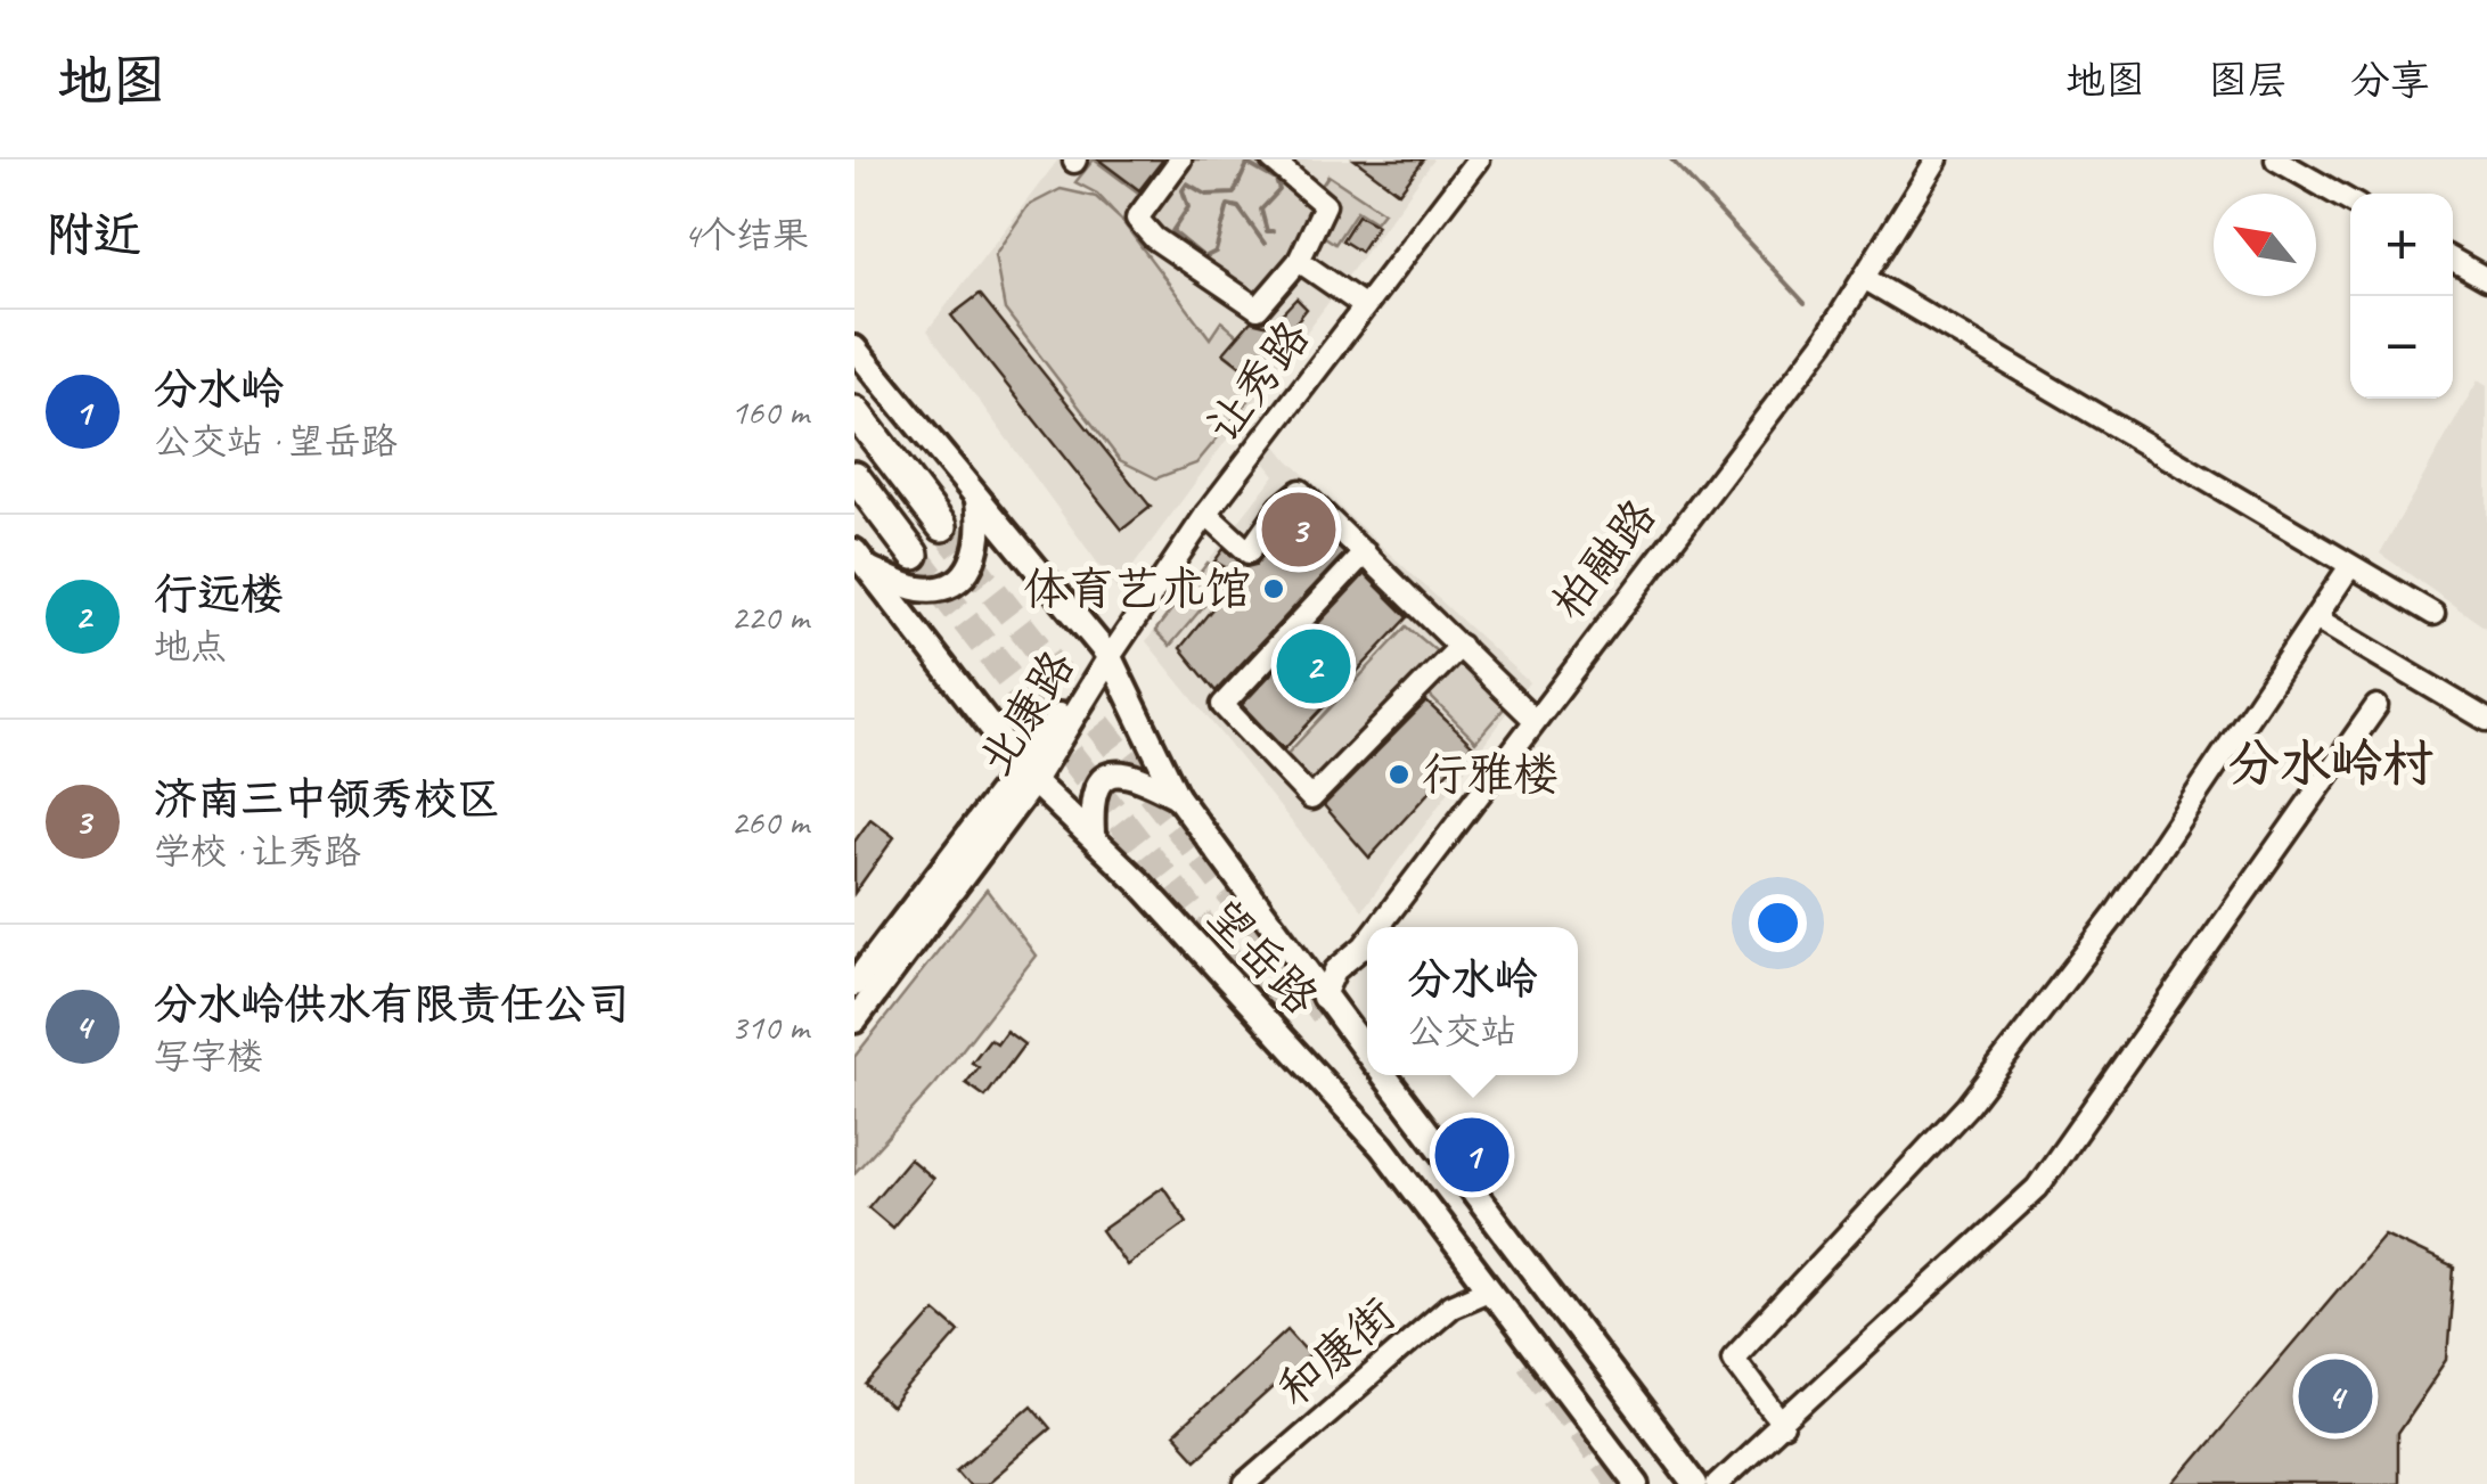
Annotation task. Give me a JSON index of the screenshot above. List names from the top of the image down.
{
  "streets": {
    "main road": ["北康路", "望岳路"],
    "street": ["让秀路", "柏融路", "和康街"]
  },
  "crossings": [
    ["让秀路", "北康路"],
    ["让秀路", "望岳路"],
    ["柏融路", "望岳路"],
    ["北康路", "望岳路"],
    ["望岳路", "和康街"]
  ],
  "districts": ["分水岭村"],
  "places": ["体育艺术馆", "行雅楼"],
  "north": "top left",
  "page": {
    "header": "地图",
    "nav": ["地图", "图层", "分享"],
    "heading": ["附近", "4个结果"],
    "map_buttons": ["+", "−"],
    "list": [
      {
        "mark": "1",
        "name": "分水岭",
        "note": "公交站 · 望岳路",
        "value": "160 m"
      },
      {
        "mark": "2",
        "name": "行远楼",
        "note": "地点",
        "value": "220 m"
      },
      {
        "mark": "3",
        "name": "济南三中领秀校区",
        "note": "学校 · 让秀路",
        "value": "260 m"
      },
      {
        "mark": "4",
        "name": "分水岭供水有限责任公司",
        "note": "写字楼",
        "value": "310 m"
      }
    ],
    "pins": [
      "3",
      "2",
      "1",
      "4"
    ],
    "popup": ["分水岭", "公交站"]
  }
}
